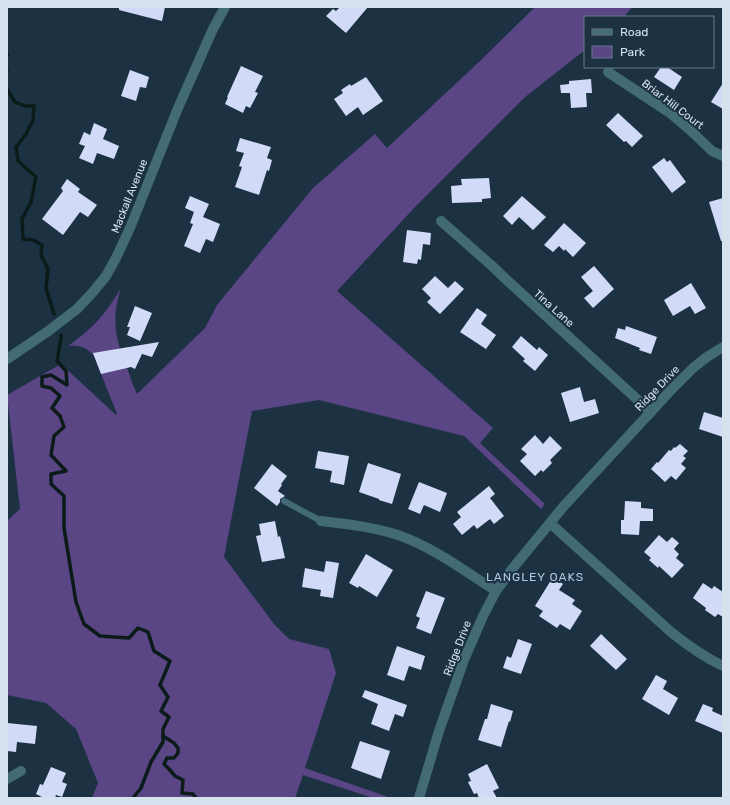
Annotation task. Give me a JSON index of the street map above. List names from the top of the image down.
{
  "streets": {
    "street": [
      "Briar Hill Court",
      "Mackall Avenue",
      "Tina Lane",
      "Ridge Drive"
    ]
  },
  "crossings": [
    ["Tina Lane", "Ridge Drive"]
  ],
  "districts": ["LANGLEY OAKS"],
  "legend": ["Road", "Park"]
}
